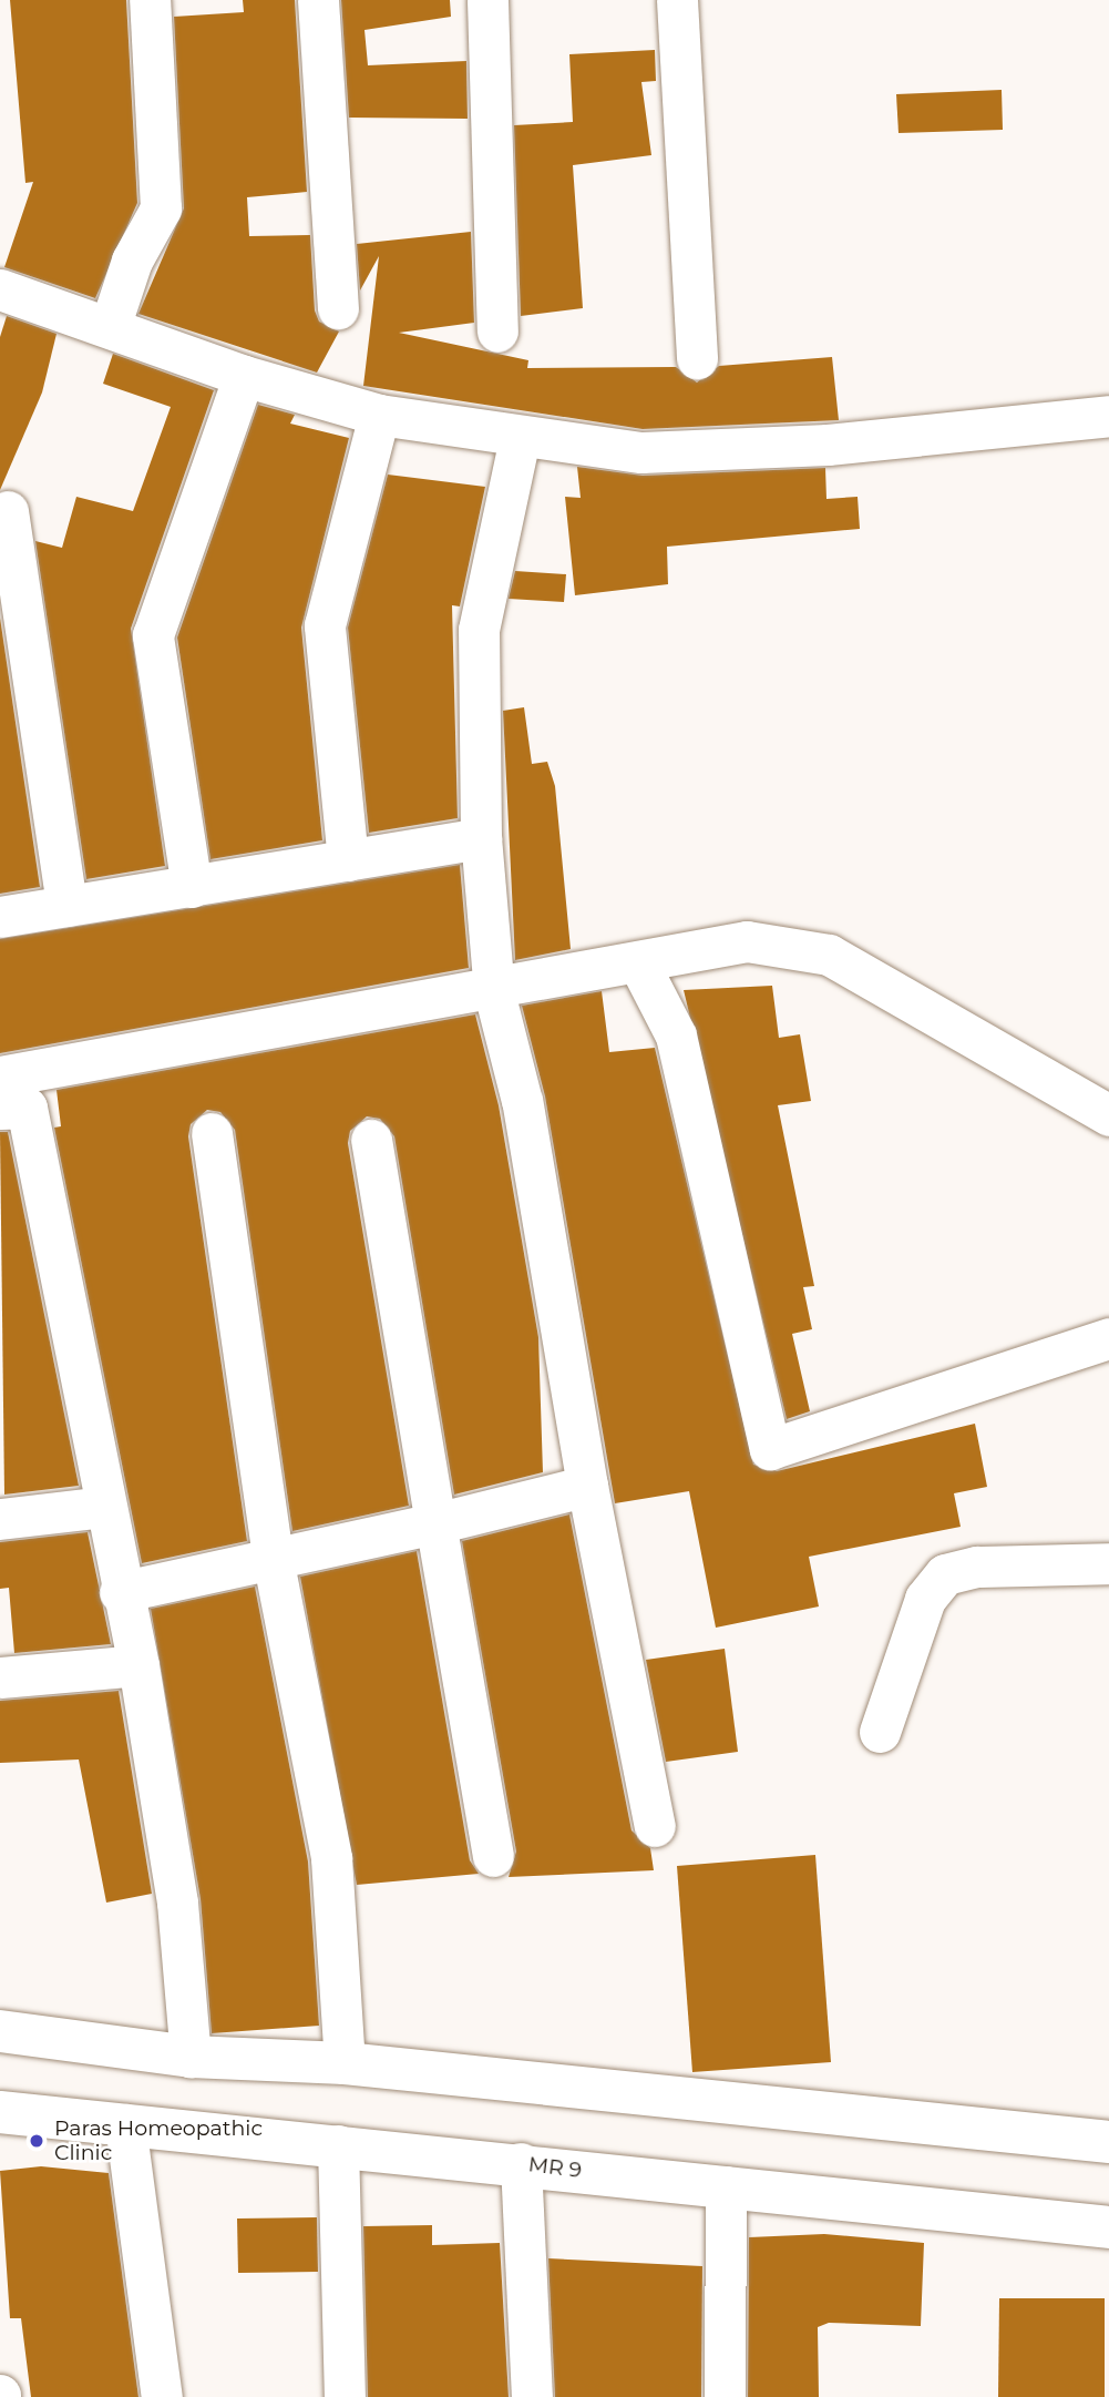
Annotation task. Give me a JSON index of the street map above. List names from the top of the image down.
{
  "streets": {
    "main road": ["MR 9"]
  },
  "places": ["Paras Homeopathic Clinic"]
}
